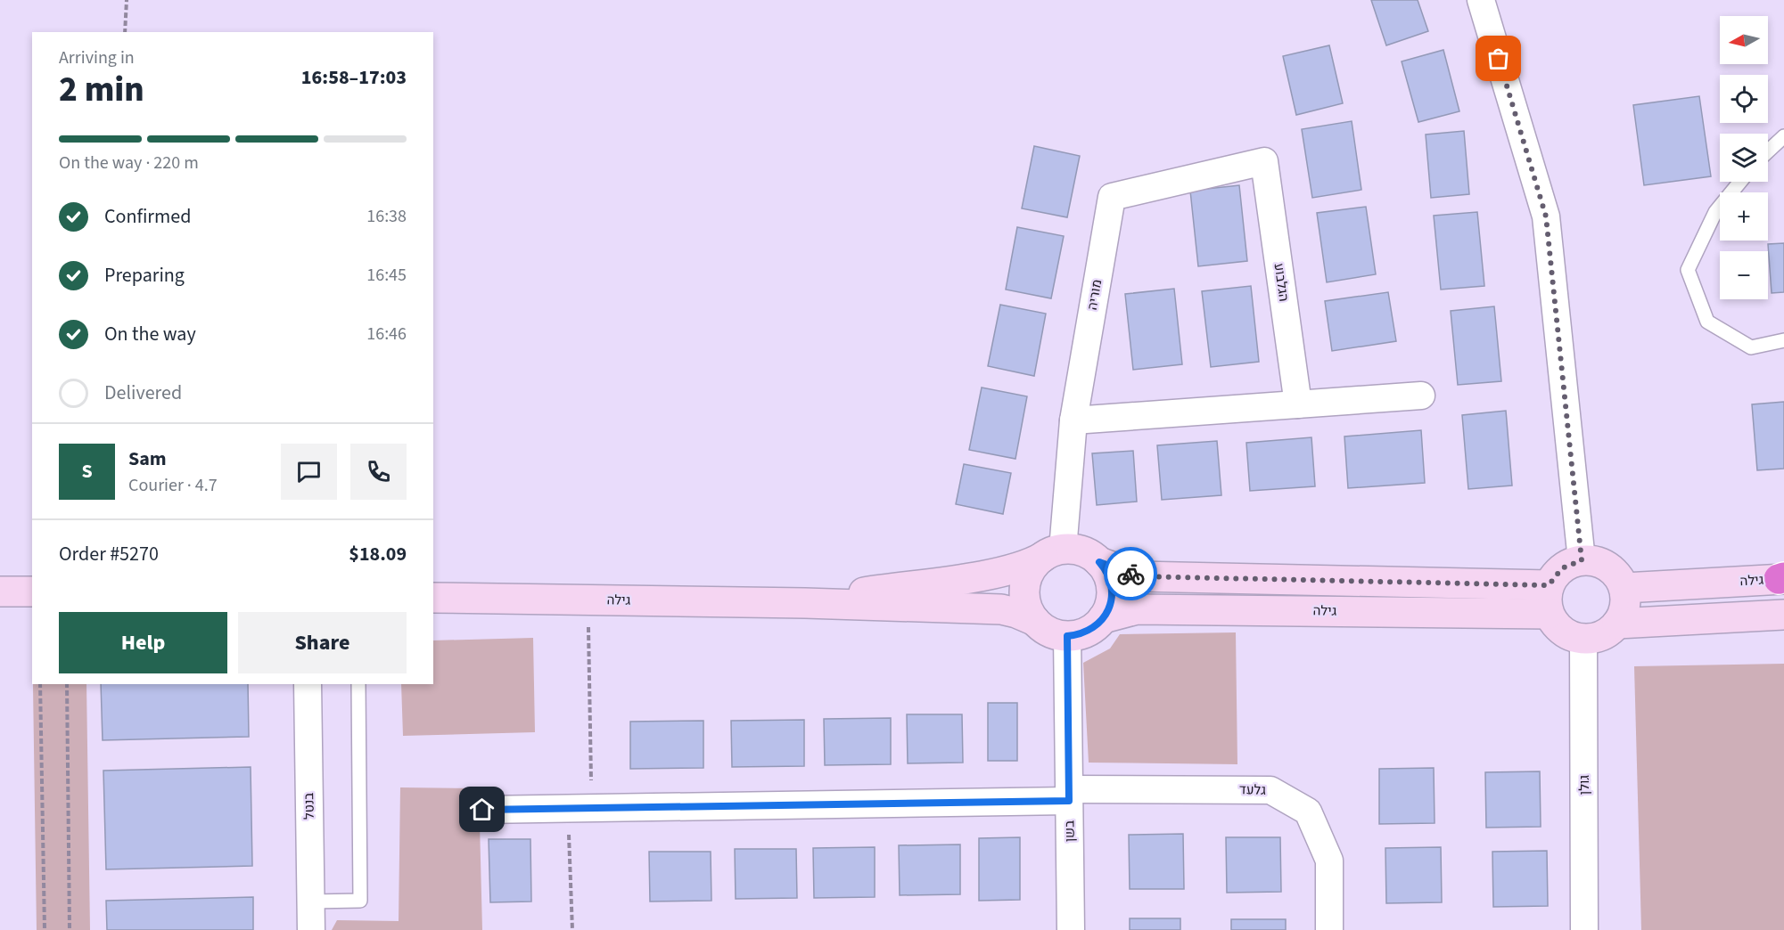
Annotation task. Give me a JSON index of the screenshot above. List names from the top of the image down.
{
  "streets": {
    "street": [
      "הגלבוע",
      "מוריה",
      "גילה",
      "גולן",
      "גלעד",
      "בנטל",
      "בשן"
    ]
  },
  "crossings": [
    ["הגלבוע", "מוריה"],
    ["מוריה", "גילה"],
    ["מוריה", "בשן"],
    ["גילה", "גולן"],
    ["גילה", "בשן"],
    ["גלעד", "בשן"]
  ],
  "north": "left",
  "page": {
    "map_buttons": ["+", "−"],
    "heading": ["2 min", "Arriving in", "16:58–17:03"],
    "panel": [
      "Sam",
      "Courier · 4.7",
      "Order #5270",
      "$18.09"
    ],
    "bar": "On the way · 220 m",
    "list": [
      ["Confirmed", "16:38"],
      ["Preparing", "16:45"],
      ["On the way", "16:46"],
      "Delivered"
    ],
    "round": "S",
    "buttons": ["Help", "Share"]
  }
}
